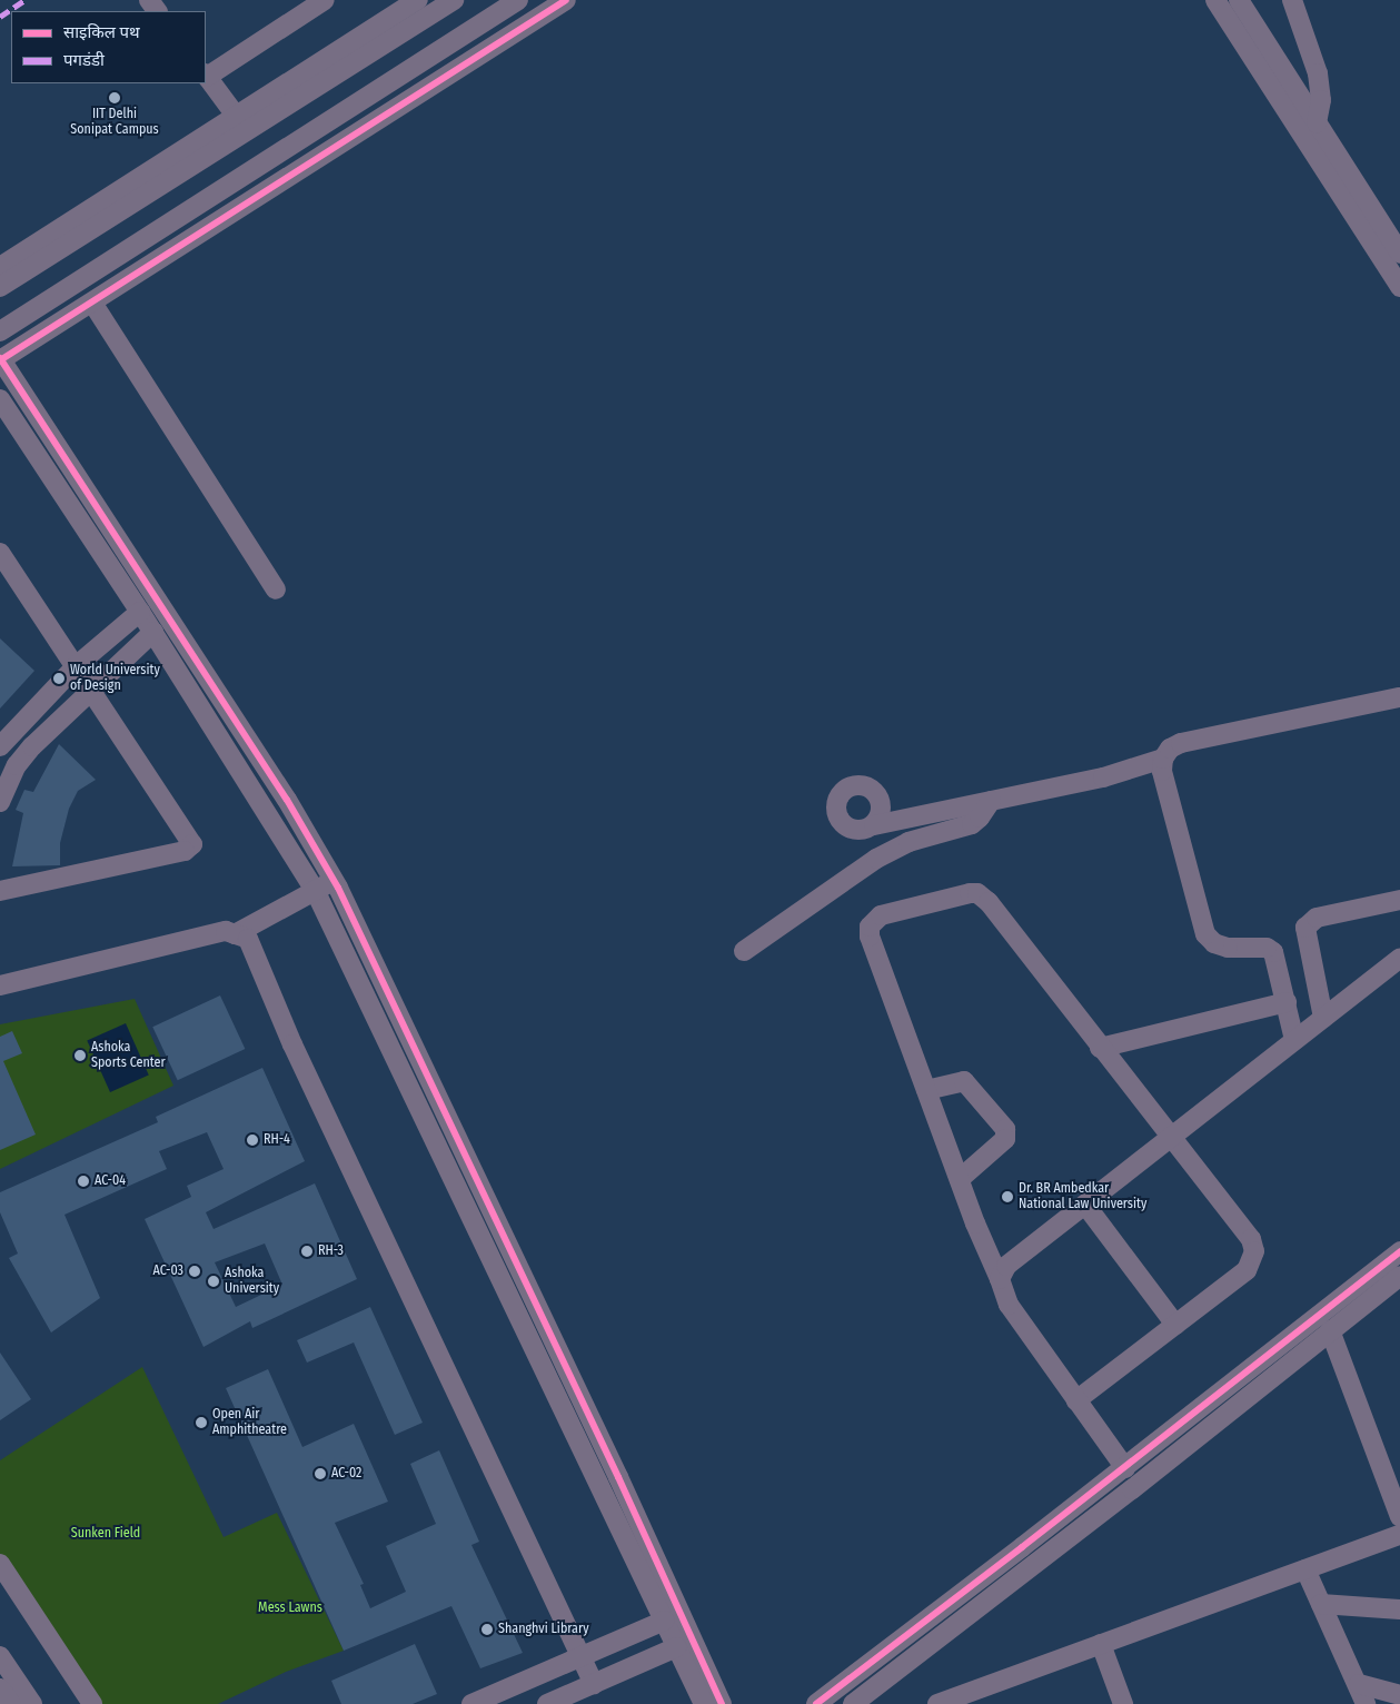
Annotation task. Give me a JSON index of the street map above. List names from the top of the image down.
{
  "parks": ["Sunken Field", "Mess Lawns"],
  "places": [
    "IIT Delhi Sonipat Campus",
    "World University of Design",
    "Ashoka Sports Center",
    "RH-4",
    "AC-04",
    "Dr. BR Ambedkar National Law University",
    "RH-3",
    "AC-03",
    "Ashoka University",
    "Open Air Amphitheatre",
    "AC-02",
    "Shanghvi Library"
  ],
  "legend": ["साइकिल पथ", "पगडंडी"]
}
